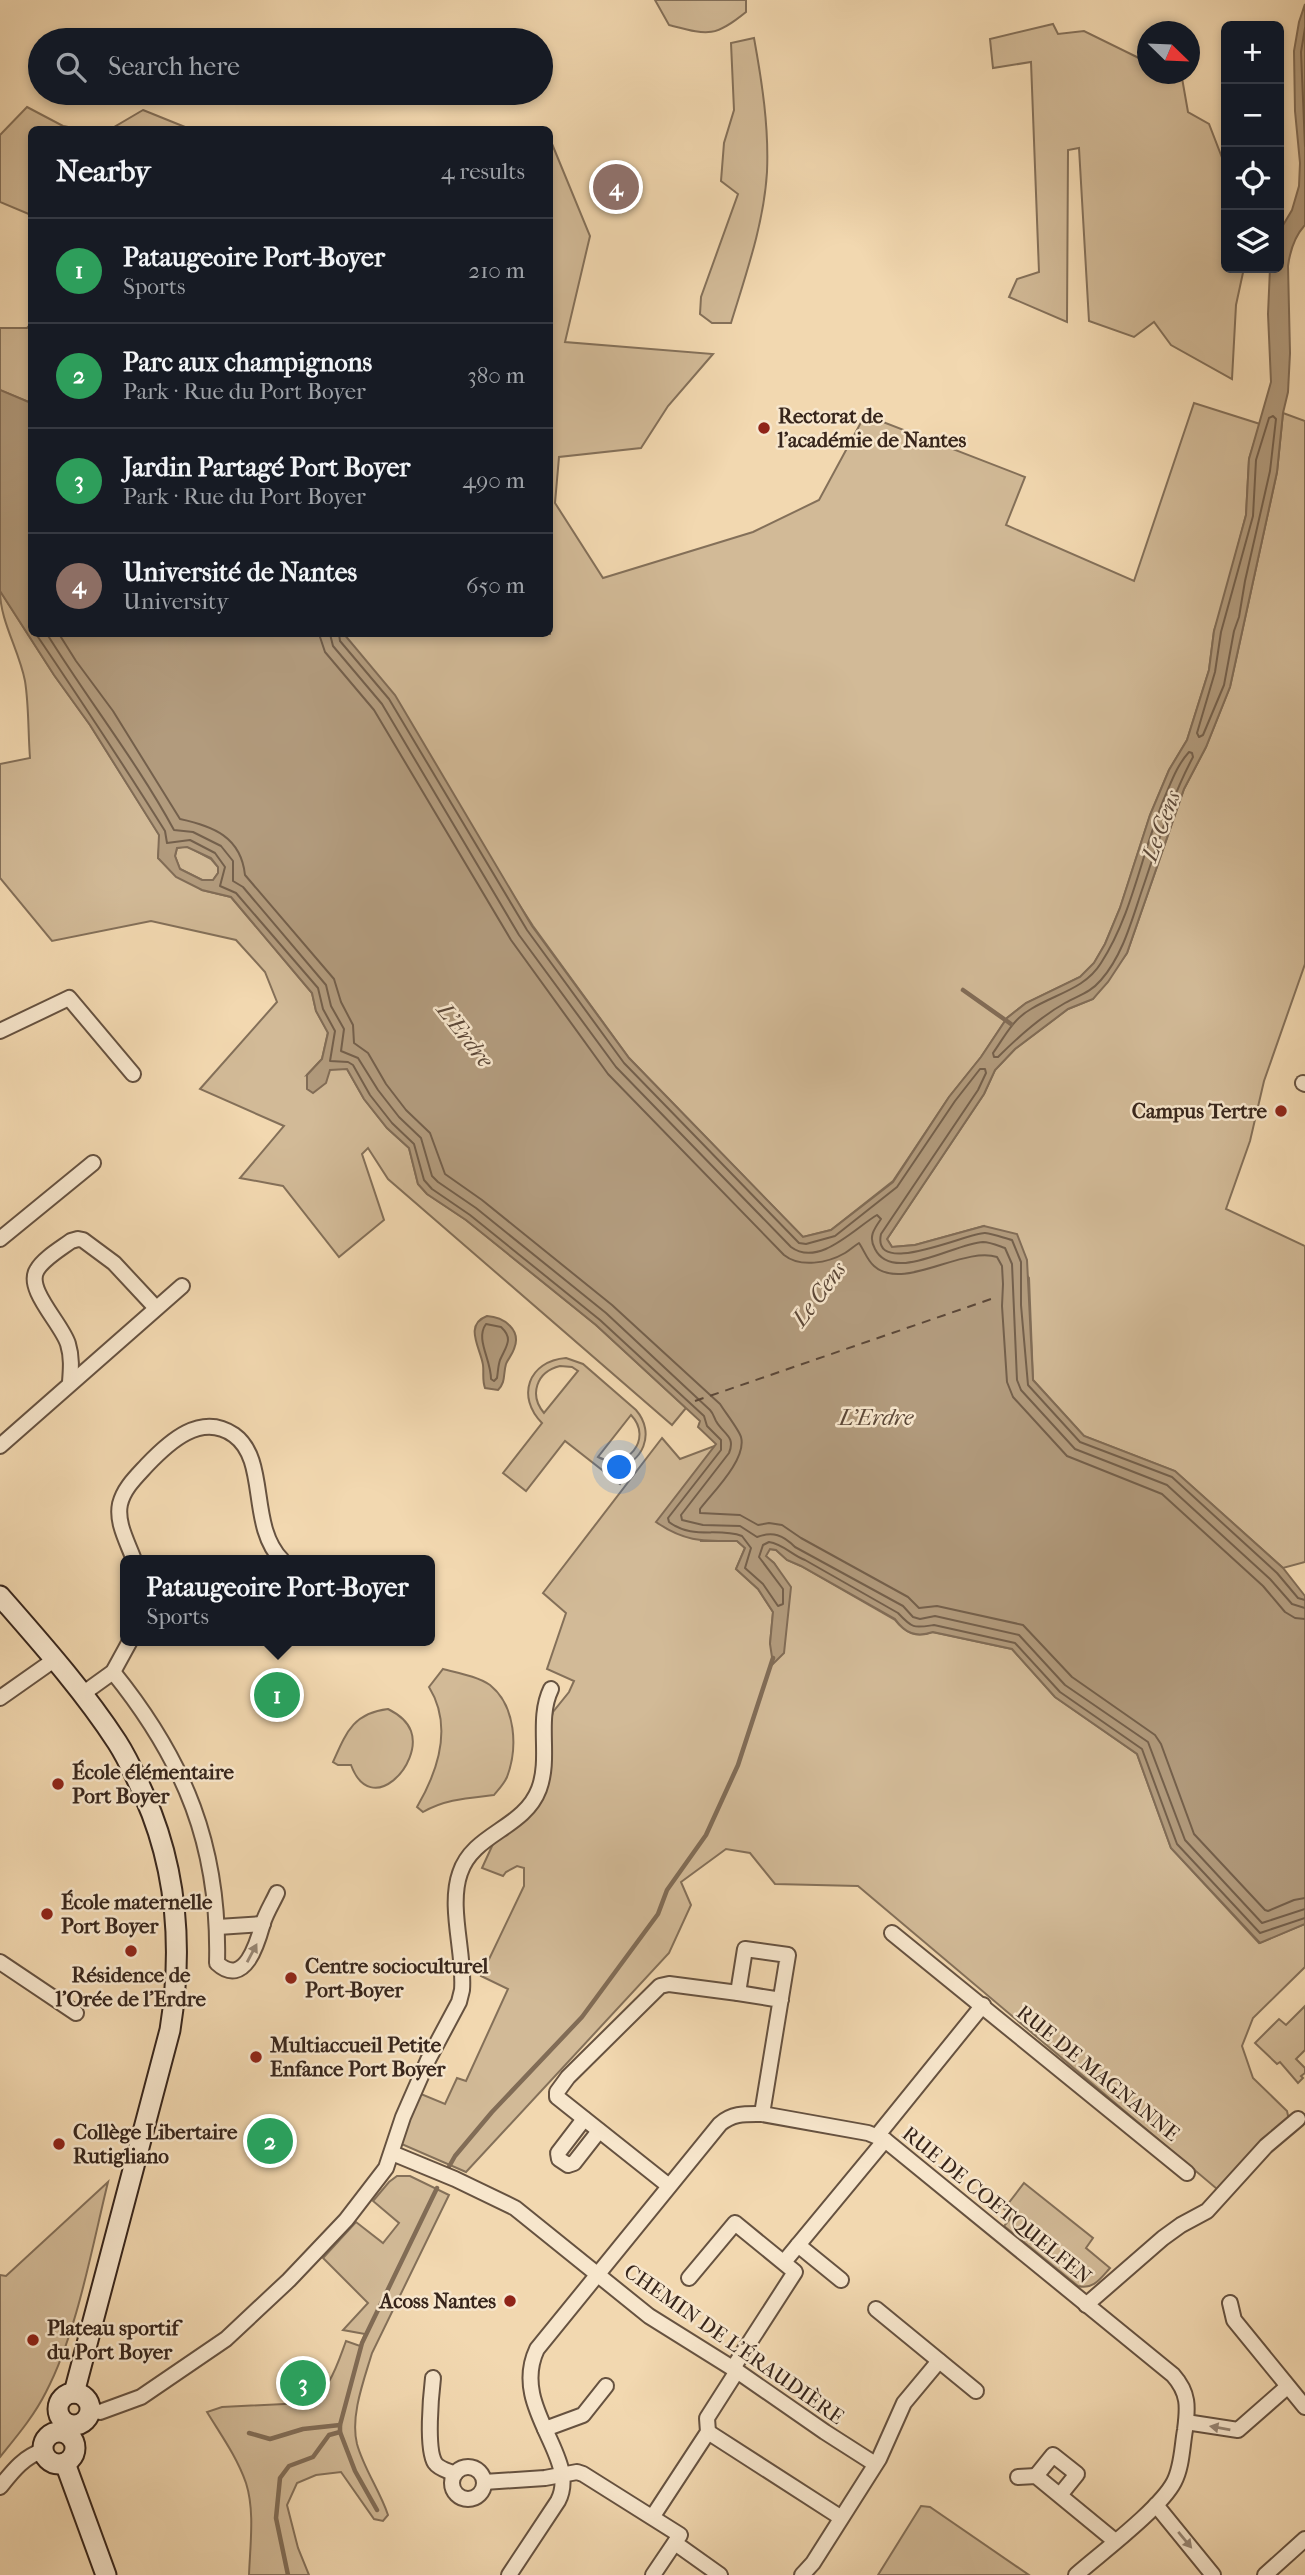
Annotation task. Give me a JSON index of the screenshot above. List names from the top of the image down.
{
  "streets": {
    "street": ["RUE DE MAGNANNE", "RUE DE COETQUELFEN", "CHEMIN DE L'ÉRAUDIÈRE"]
  },
  "crossings": [
    ["RUE DE COETQUELFEN", "CHEMIN DE L'ÉRAUDIÈRE"]
  ],
  "water": ["Le Cens", "L'Erdre"],
  "places": [
    "Rectorat de l'académie de Nantes",
    "Campus Tertre",
    "École élémentaire Port Boyer",
    "École maternelle Port Boyer",
    "Résidence de l'Orée de l'Erdre",
    "Centre socioculturel Port-Boyer",
    "Multiaccueil Petite Enfance Port Boyer",
    "Collège Libertaire Rutigliano",
    "Acoss Nantes",
    "Plateau sportif du Port Boyer"
  ],
  "north": "bottom right",
  "page": {
    "map_buttons": ["+", "−"],
    "search": "Search here",
    "heading": ["Nearby", "4 results"],
    "pins": [
      "4",
      "1",
      "2",
      "3"
    ],
    "list": [
      {
        "mark": "1",
        "name": "Pataugeoire Port-Boyer",
        "note": "Sports",
        "value": "210 m"
      },
      {
        "mark": "2",
        "name": "Parc aux champignons",
        "note": "Park · Rue du Port Boyer",
        "value": "380 m"
      },
      {
        "mark": "3",
        "name": "Jardin Partagé Port Boyer",
        "note": "Park · Rue du Port Boyer",
        "value": "490 m"
      },
      {
        "mark": "4",
        "name": "Université de Nantes",
        "note": "University",
        "value": "650 m"
      }
    ],
    "popup": ["Pataugeoire Port-Boyer", "Sports"]
  }
}
